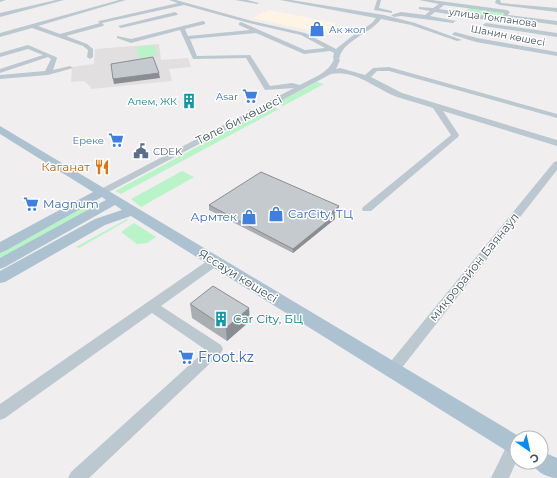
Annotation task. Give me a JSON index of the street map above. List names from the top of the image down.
{
  "streets": {
    "main road": ["Төле би көшесі", "Яссауи көшесі"],
    "street": ["улица Токпанова", "Шанин көшесі", "микрорайон Баянаул"]
  },
  "crossings": [
    ["улица Токпанова", "Шанин көшесі"],
    ["Төле би көшесі", "Яссауи көшесі"],
    ["микрорайон Баянаул", "Яссауи көшесі"]
  ],
  "places": {
    "shop": ["Ак жол", "CarCity, ТЦ", "Армтек"],
    "supermarket": [
      "Asar",
      "Ереке",
      "Magnum",
      "Froot.kz"
    ],
    "building": ["Алем, ЖК", "Car City, БЦ"],
    "public building": ["CDEK"],
    "restaurant": ["Каганат"]
  },
  "north": "bottom right"
}
